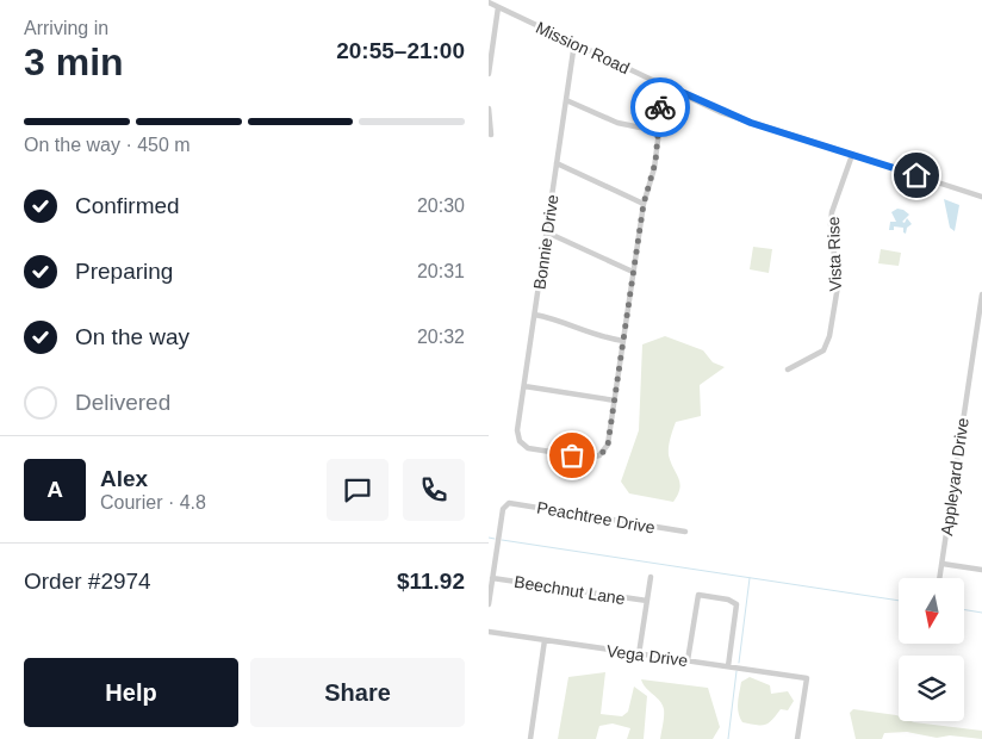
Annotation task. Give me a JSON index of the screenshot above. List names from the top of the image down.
{
  "streets": {
    "street": [
      "Mission Road",
      "Bonnie Drive",
      "Vista Rise",
      "Appleyard Drive",
      "Peachtree Drive",
      "Beechnut Lane",
      "Vega Drive"
    ]
  },
  "crossings": [
    ["Mission Road", "Bonnie Drive"],
    ["Mission Road", "Vista Rise"],
    ["Peachtree Drive", "Beechnut Lane"]
  ],
  "north": "bottom",
  "page": {
    "heading": ["3 min", "Arriving in", "20:55–21:00"],
    "panel": [
      "Alex",
      "Courier · 4.8",
      "Order #2974",
      "$11.92"
    ],
    "bar": "On the way · 450 m",
    "list": [
      ["Confirmed", "20:30"],
      ["Preparing", "20:31"],
      ["On the way", "20:32"],
      "Delivered"
    ],
    "round": "A",
    "buttons": ["Help", "Share"]
  }
}
